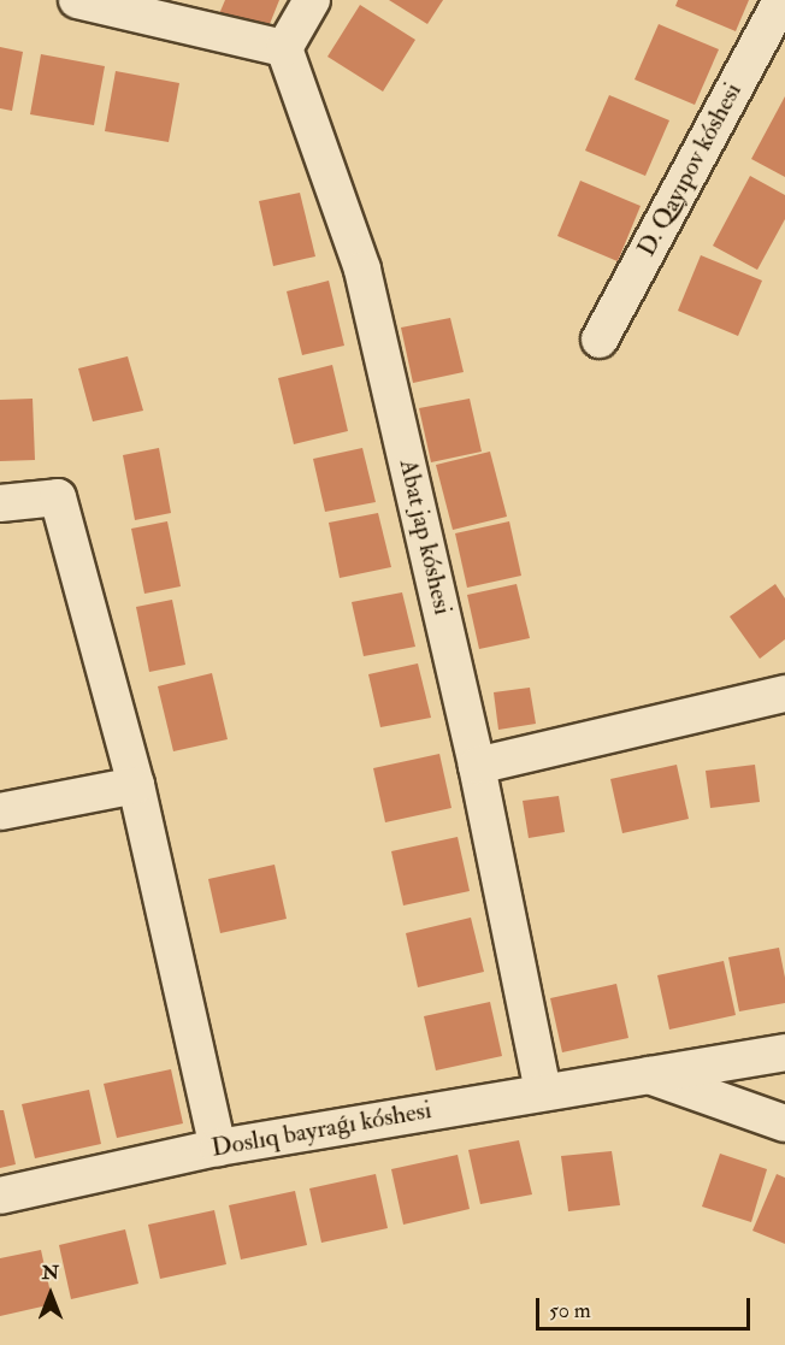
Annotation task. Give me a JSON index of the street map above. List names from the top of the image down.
{
  "streets": {
    "street": ["D. Qayıpov kóshesi", "Abat jap kóshesi", "Doslıq bayraǵı kóshesi"]
  },
  "crossings": [
    ["Abat jap kóshesi", "Doslıq bayraǵı kóshesi"]
  ],
  "scale_bar": "50 m",
  "north": "top"
}
